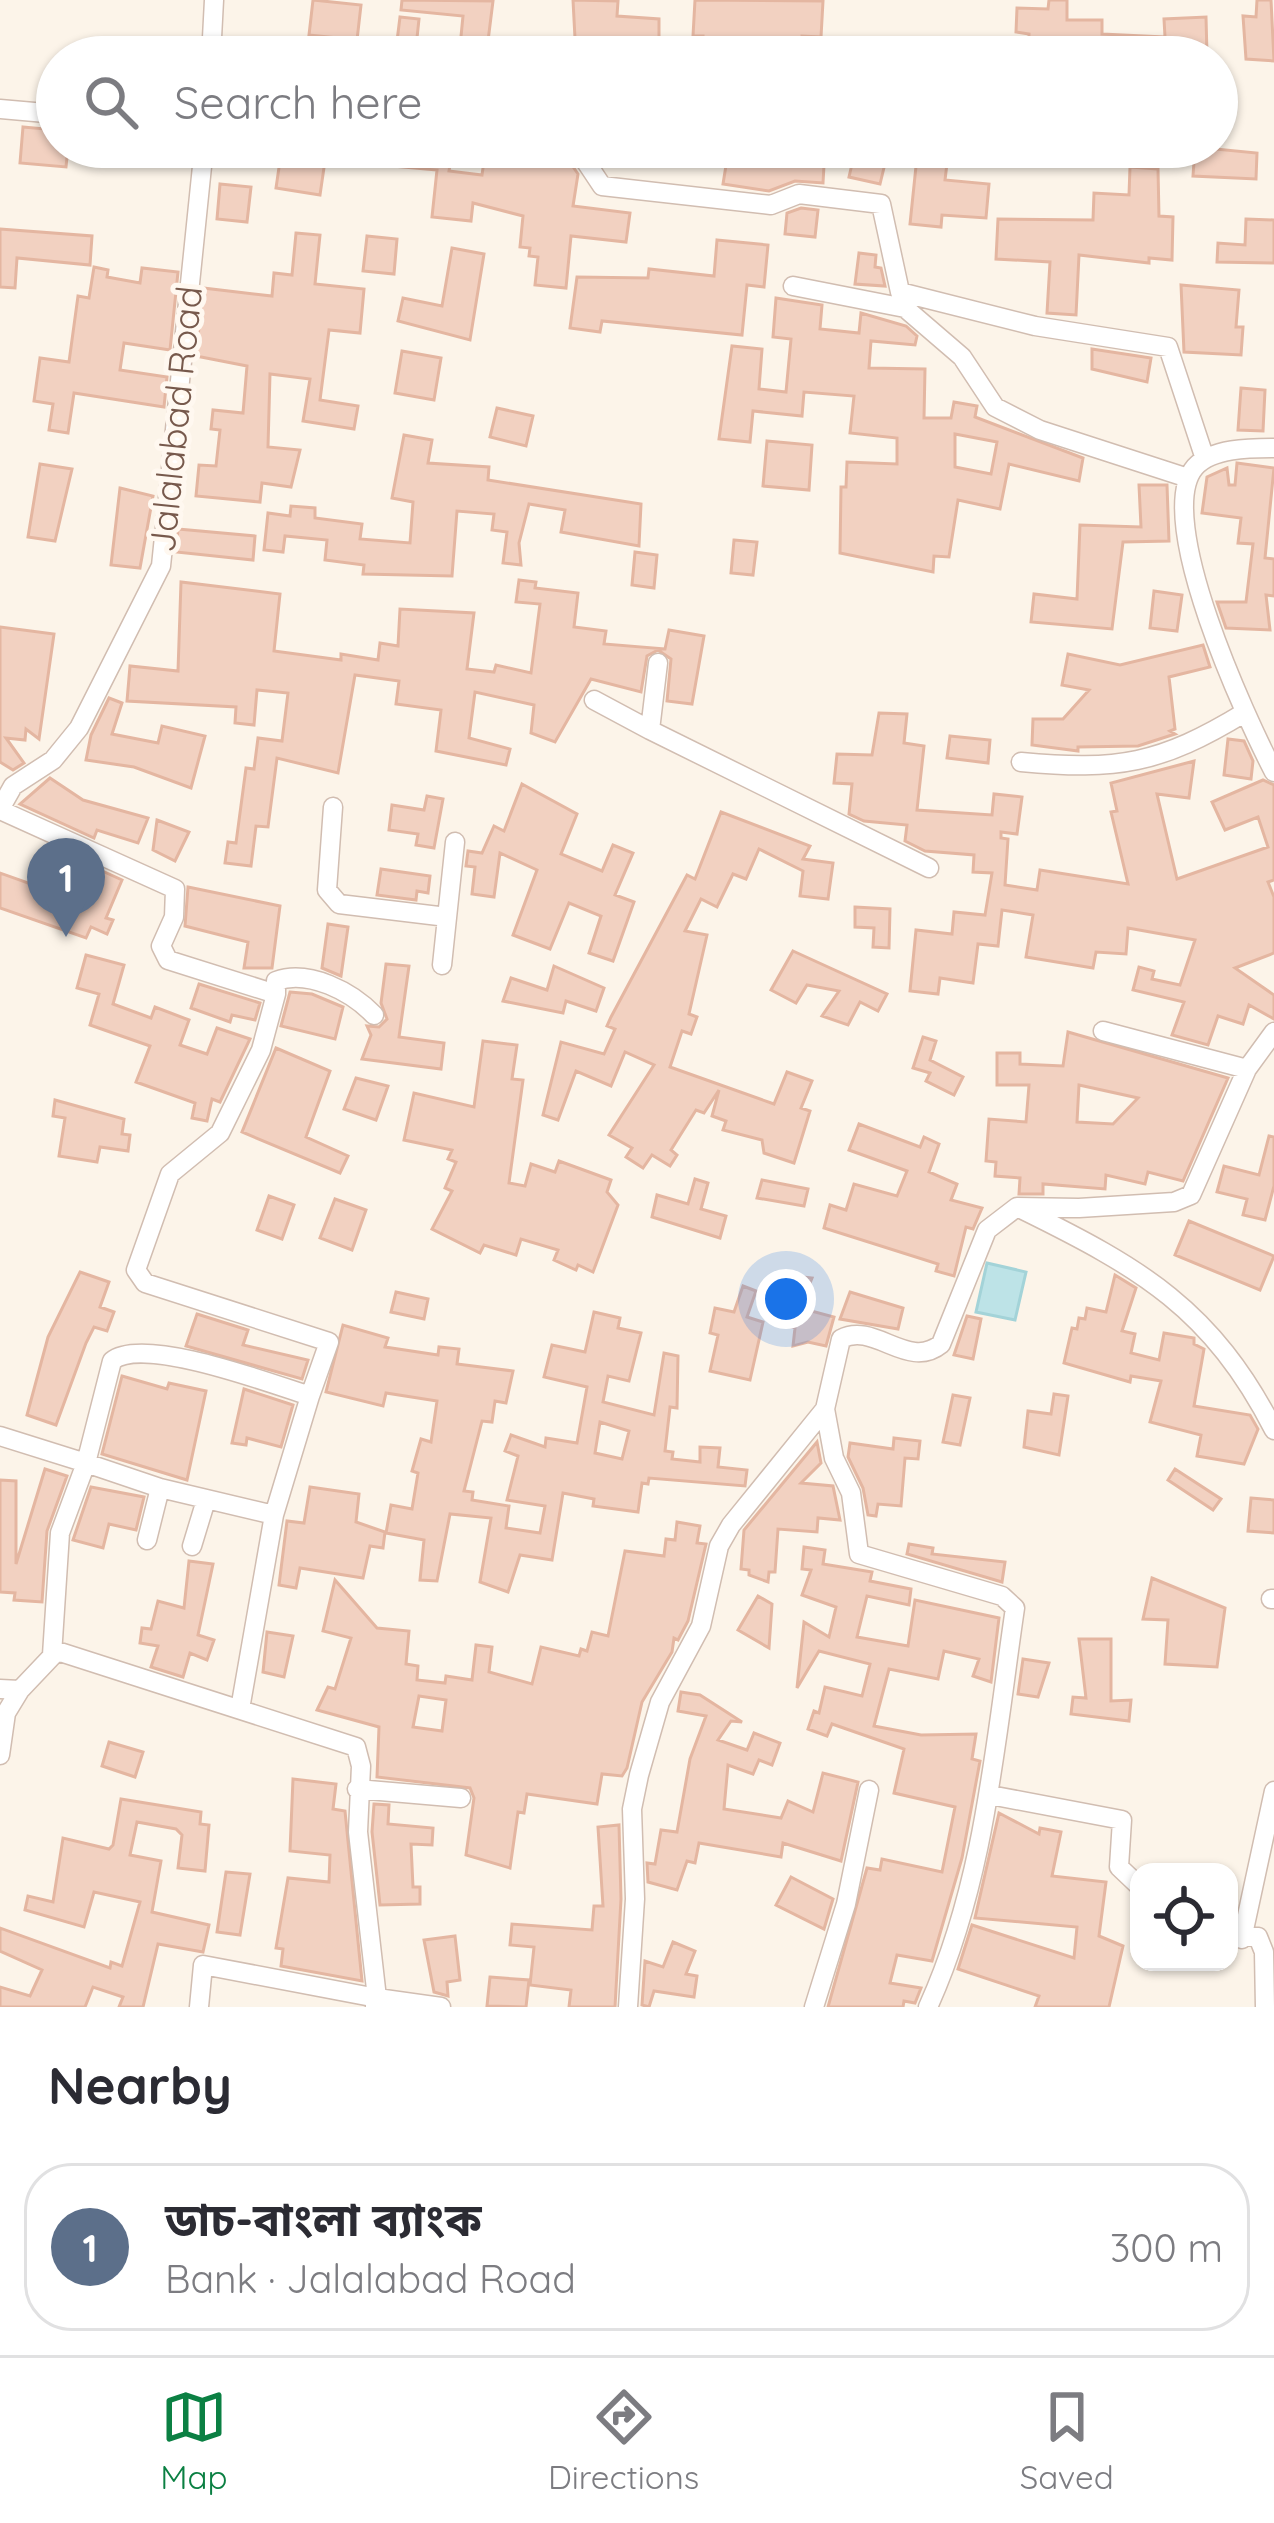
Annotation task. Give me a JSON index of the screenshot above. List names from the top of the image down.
{
  "streets": {
    "street": ["Jalalabad Road"]
  },
  "page": {
    "search": "Search here",
    "pins": "1",
    "heading": "Nearby",
    "list": [
      {
        "mark": "1",
        "name": "ডাচ-বাংলা ব্যাংক",
        "note": "Bank · Jalalabad Road",
        "value": "300 m"
      }
    ],
    "nav": ["Map", "Directions", "Saved"]
  }
}
